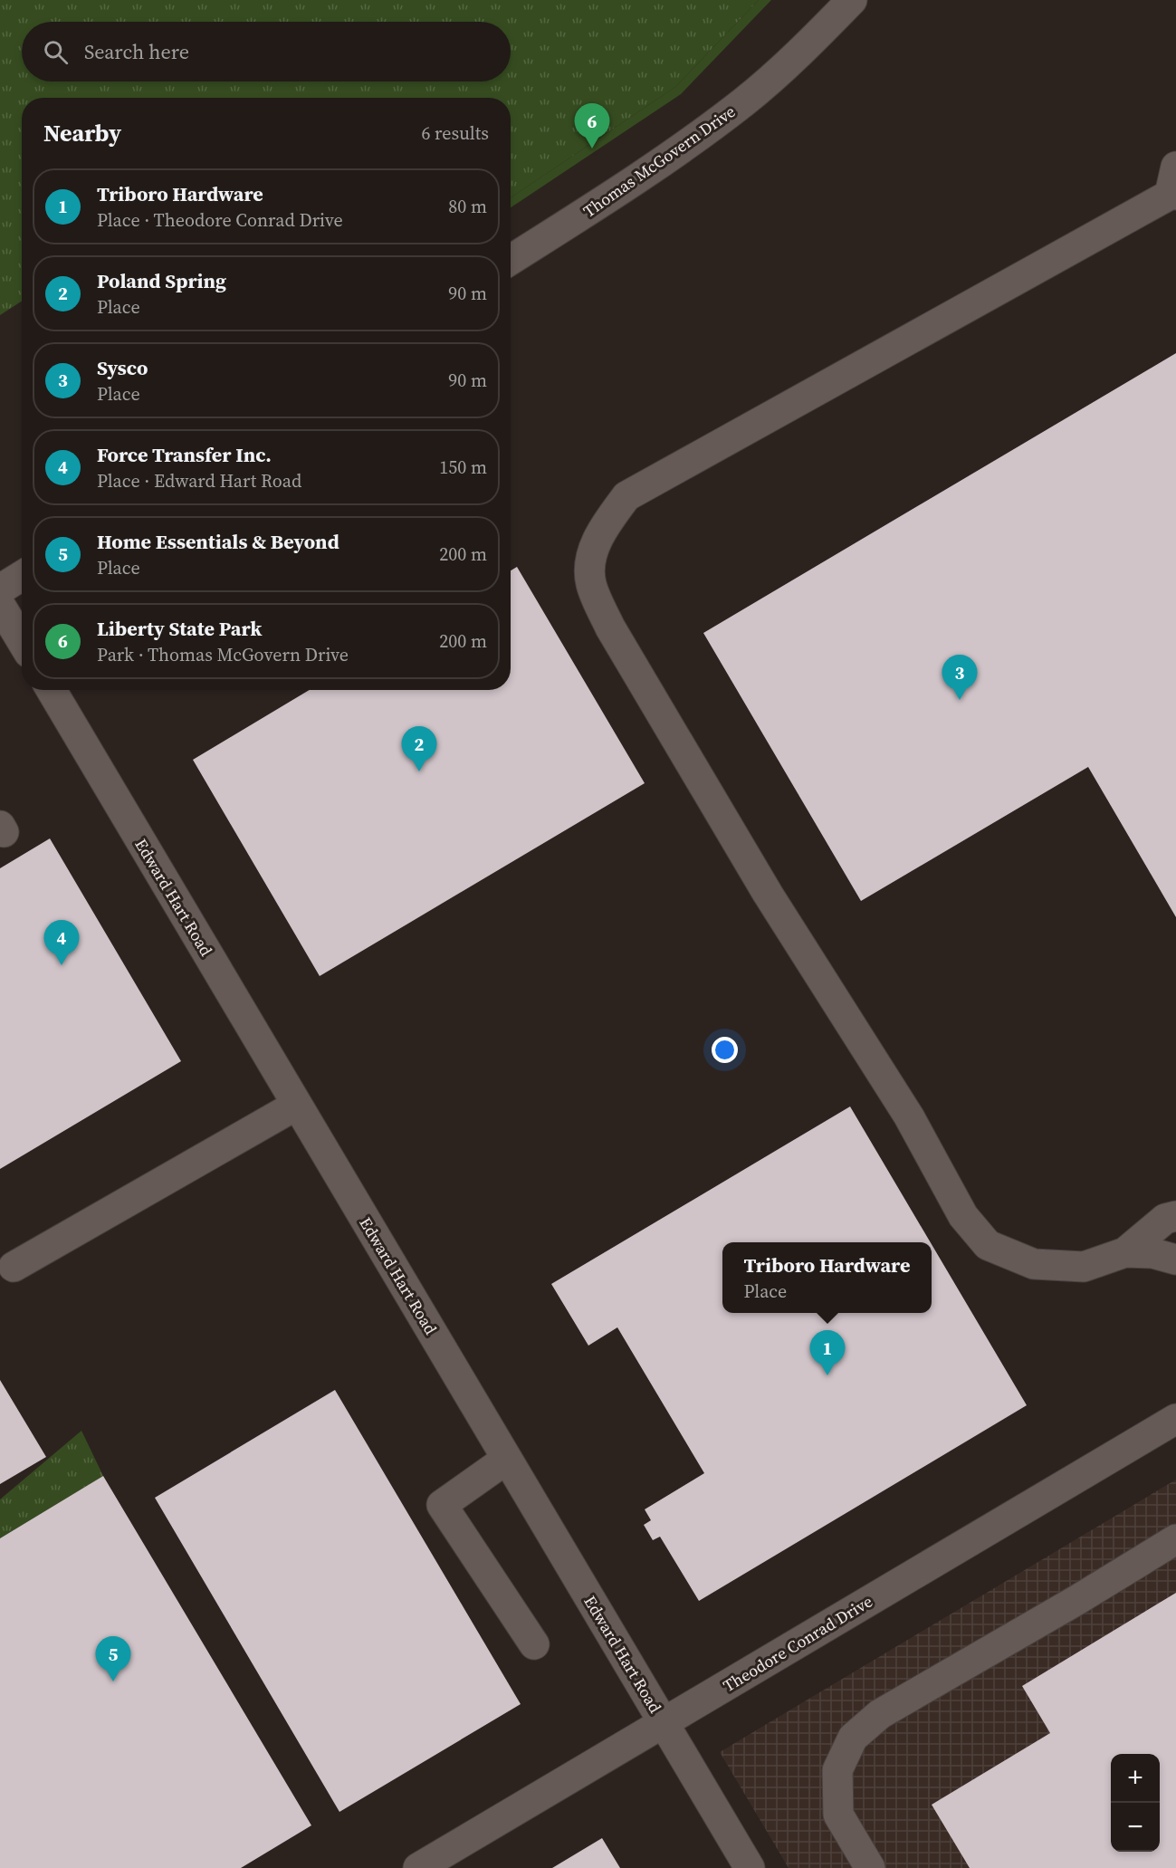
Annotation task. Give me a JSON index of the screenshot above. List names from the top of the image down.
{
  "streets": {
    "street": ["Thomas McGovern Drive", "Edward Hart Road", "Theodore Conrad Drive"]
  },
  "crossings": [
    ["Edward Hart Road", "Theodore Conrad Drive"]
  ],
  "page": {
    "search": "Search here",
    "heading": ["Nearby", "6 results"],
    "pins": [
      "6",
      "3",
      "2",
      "4",
      "1",
      "5"
    ],
    "list": [
      {
        "mark": "1",
        "name": "Triboro Hardware",
        "note": "Place · Theodore Conrad Drive",
        "value": "80 m"
      },
      {
        "mark": "2",
        "name": "Poland Spring",
        "note": "Place",
        "value": "90 m"
      },
      {
        "mark": "3",
        "name": "Sysco",
        "note": "Place",
        "value": "90 m"
      },
      {
        "mark": "4",
        "name": "Force Transfer Inc.",
        "note": "Place · Edward Hart Road",
        "value": "150 m"
      },
      {
        "mark": "5",
        "name": "Home Essentials & Beyond",
        "note": "Place",
        "value": "200 m"
      },
      {
        "mark": "6",
        "name": "Liberty State Park",
        "note": "Park · Thomas McGovern Drive",
        "value": "200 m"
      }
    ],
    "popup": ["Triboro Hardware", "Place"],
    "map_buttons": ["+", "−"]
  }
}
